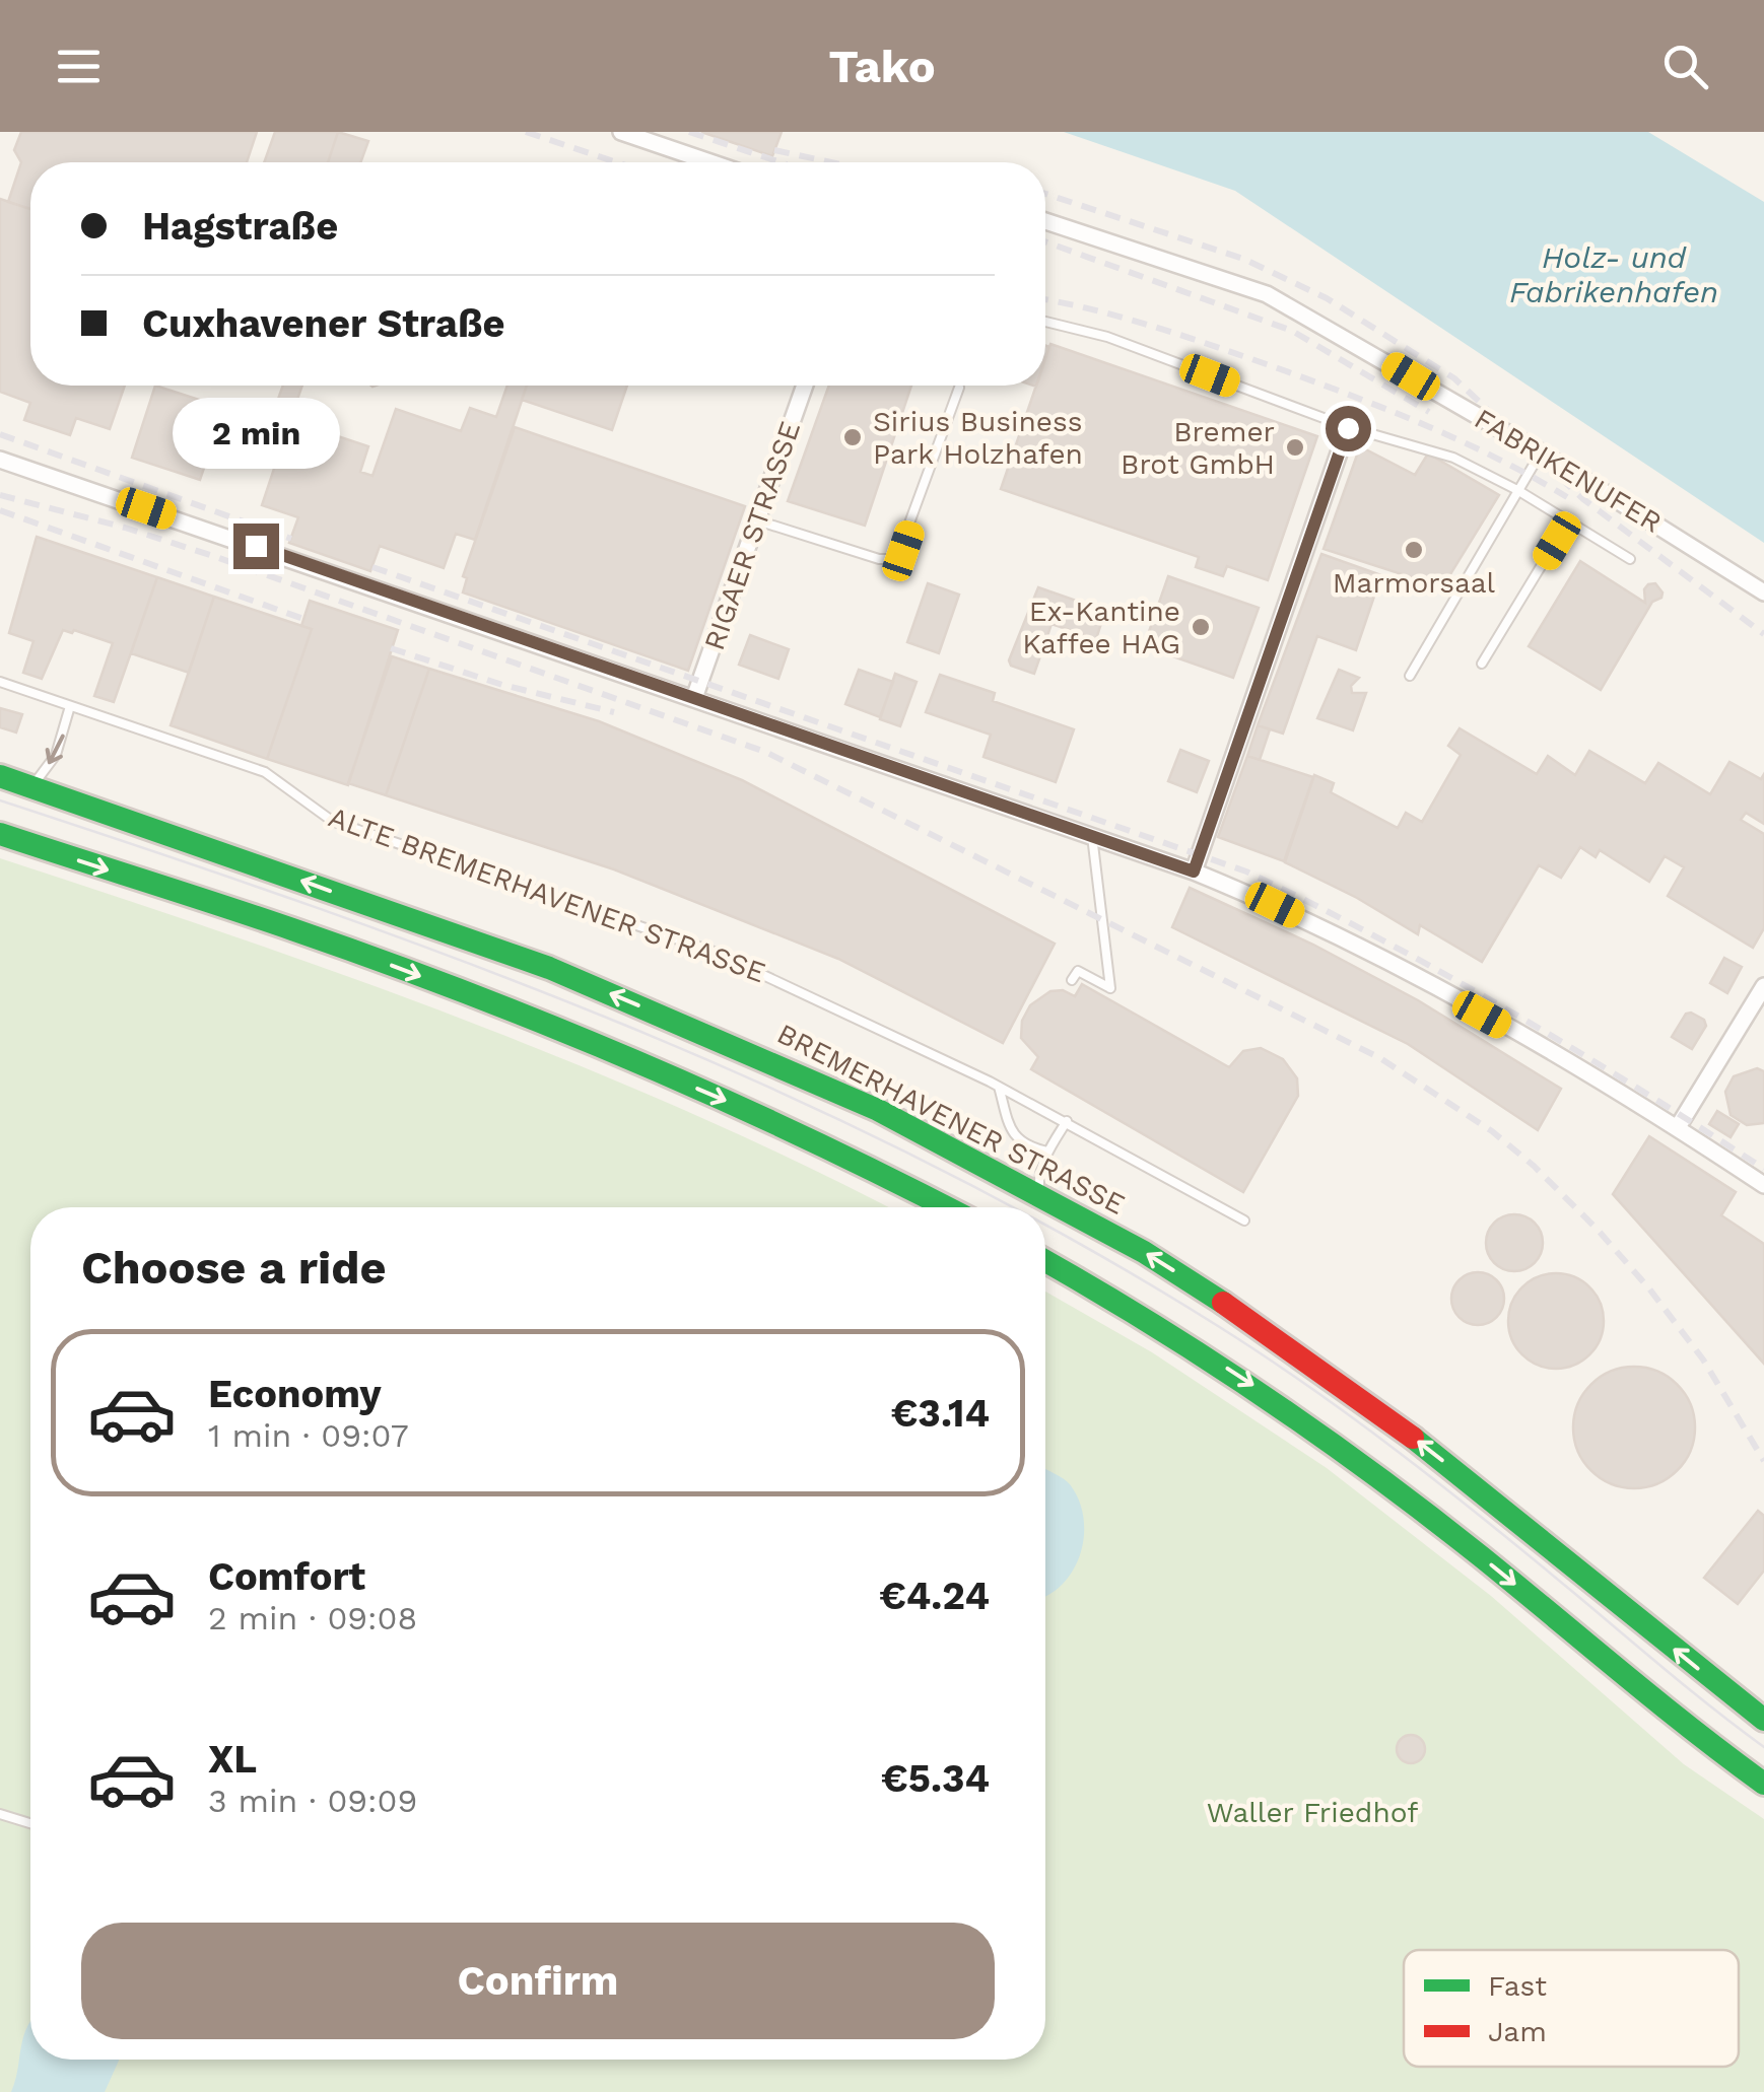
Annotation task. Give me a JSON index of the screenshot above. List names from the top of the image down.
{
  "streets": {
    "main road": ["BREMERHAVENER STRASSE"],
    "street": ["FABRIKENUFER", "RIGAER STRASSE"],
    "lane": ["ALTE BREMERHAVENER STRASSE"]
  },
  "water": ["Holz- und Fabrikenhafen"],
  "parks": ["Waller Friedhof"],
  "places": [
    "Sirius Business Park Holzhafen",
    "Bremer Brot GmbH",
    "Marmorsaal",
    "Ex-Kantine Kaffee HAG"
  ],
  "legend": ["Fast", "Jam"],
  "page": {
    "header": "Tako",
    "banner": ["Hagstraße", "Cuxhavener Straße"],
    "bubble": "2 min",
    "heading": "Choose a ride",
    "list": [
      {
        "name": "Economy",
        "note": "1 min · 09:07",
        "value": "€3.14"
      },
      {
        "name": "Comfort",
        "note": "2 min · 09:08",
        "value": "€4.24"
      },
      {
        "name": "XL",
        "note": "3 min · 09:09",
        "value": "€5.34"
      }
    ],
    "buttons": "Confirm"
  }
}
